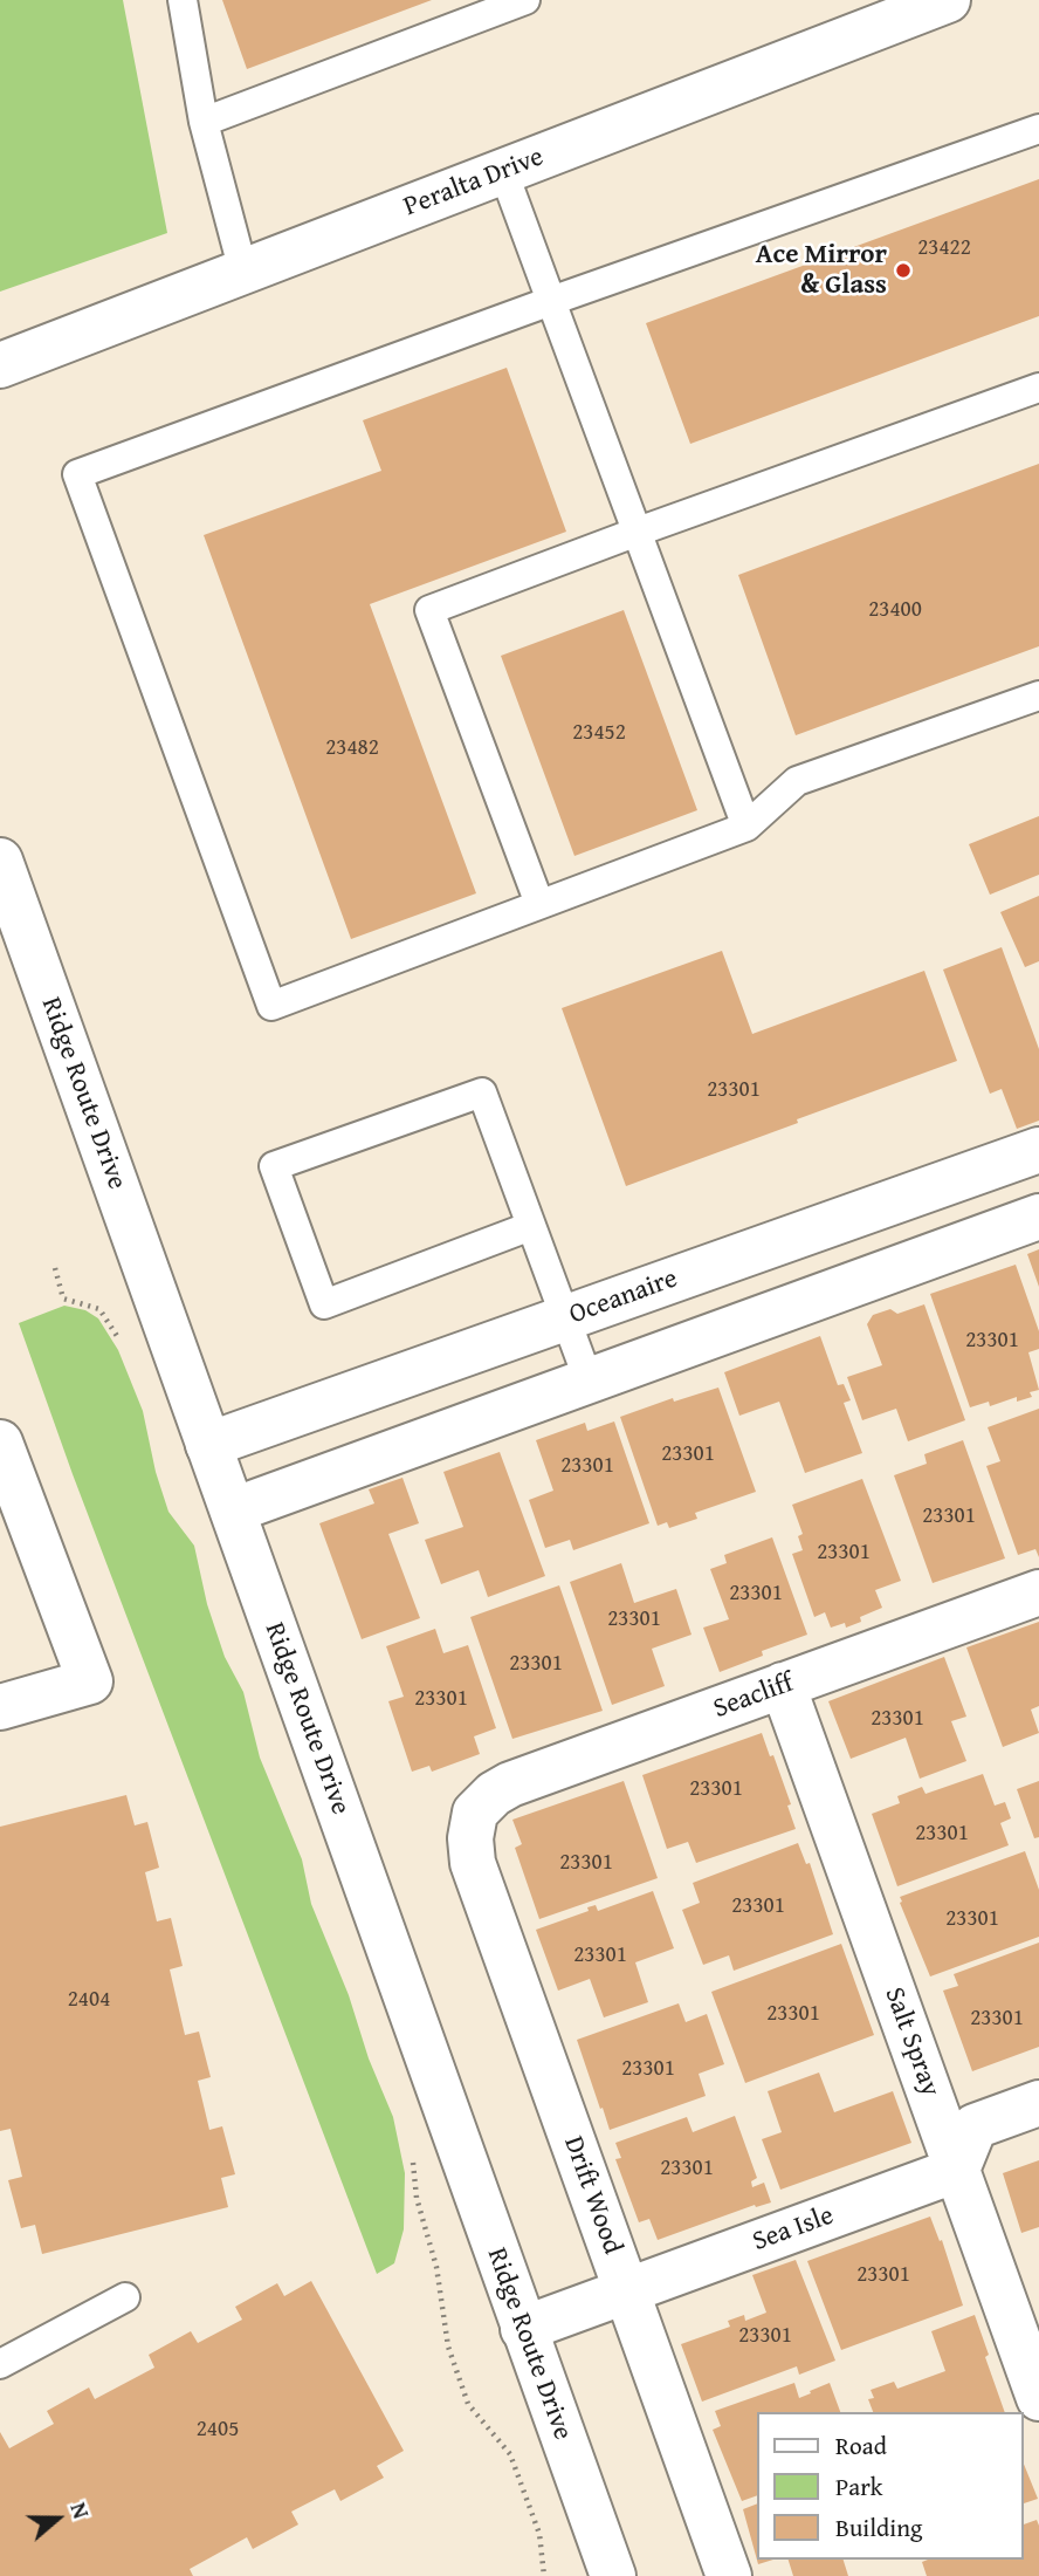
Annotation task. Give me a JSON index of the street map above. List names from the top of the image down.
{
  "streets": {
    "street": [
      "Peralta Drive",
      "Ridge Route Drive",
      "Oceanaire",
      "Seacliff",
      "Salt Spray",
      "Drift Wood",
      "Sea Isle"
    ]
  },
  "crossings": [
    ["Ridge Route Drive", "Oceanaire"],
    ["Ridge Route Drive", "Sea Isle"],
    ["Seacliff", "Salt Spray"],
    ["Seacliff", "Drift Wood"],
    ["Salt Spray", "Sea Isle"],
    ["Drift Wood", "Sea Isle"]
  ],
  "places": ["Ace Mirror & Glass"],
  "house_numbers": [
    "23422",
    "23400",
    "23452",
    "23482",
    "23301",
    "23301",
    "23301",
    "23301",
    "23301",
    "23301",
    "23301",
    "23301",
    "23301",
    "23301",
    "23301",
    "23301",
    "23301",
    "23301",
    "23301",
    "23301",
    "23301",
    "2404",
    "23301",
    "23301",
    "23301",
    "23301",
    "23301",
    "23301",
    "2405"
  ],
  "legend": ["Road", "Park", "Building"],
  "north": "right"
}
